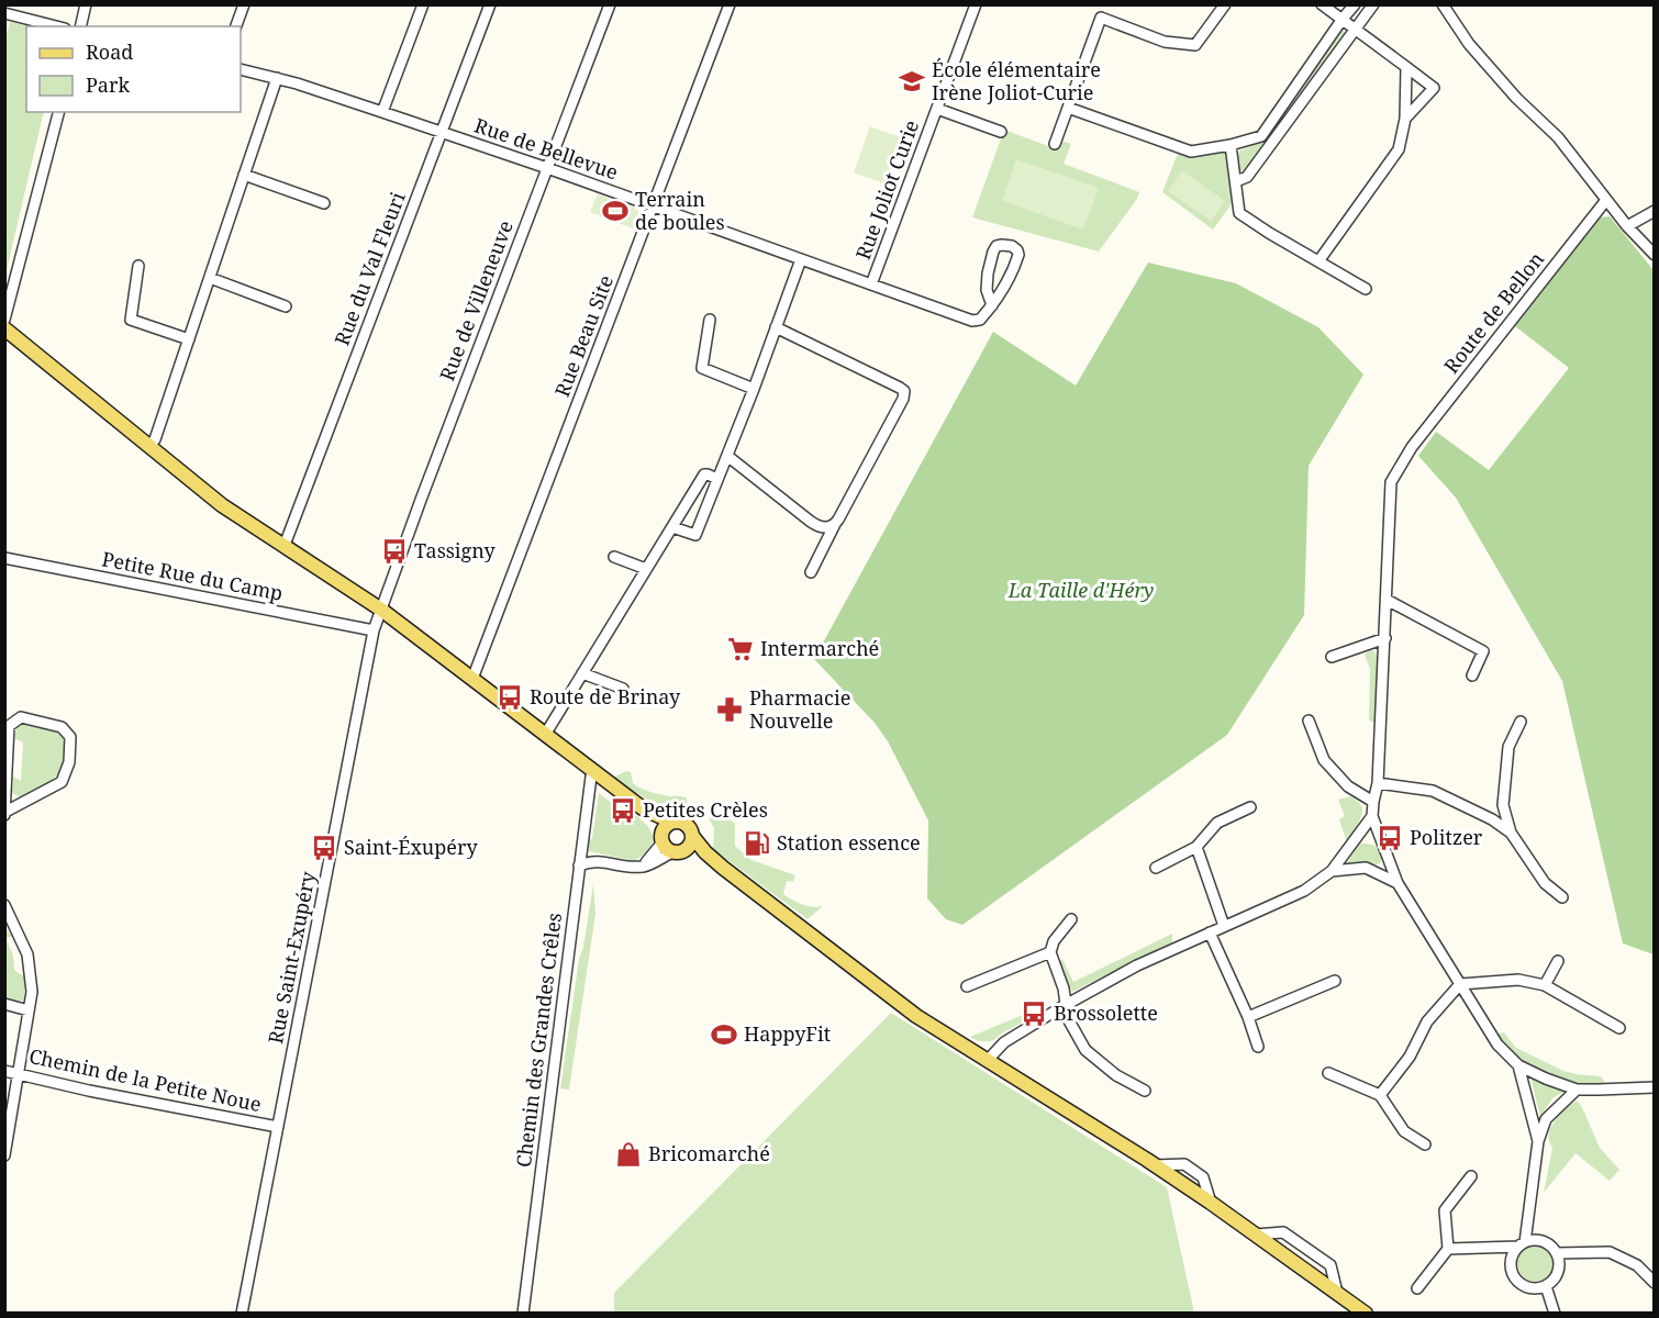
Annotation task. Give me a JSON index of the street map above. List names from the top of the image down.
{
  "streets": {
    "street": [
      "Rue de Bellevue",
      "Rue Joliot Curie",
      "Rue du Val Fleuri",
      "Rue de Villeneuve",
      "Route de Bellon",
      "Rue Beau Site",
      "Petite Rue du Camp",
      "Rue Saint-Exupéry",
      "Chemin des Grandes Crêles",
      "Chemin de la Petite Noue"
    ]
  },
  "crossings": [
    ["Rue de Bellevue", "Rue Joliot Curie"],
    ["Rue de Bellevue", "Rue du Val Fleuri"],
    ["Rue de Bellevue", "Rue de Villeneuve"],
    ["Rue de Bellevue", "Rue Beau Site"],
    ["Rue de Villeneuve", "Rue Saint-Exupéry"],
    ["Petite Rue du Camp", "Rue Saint-Exupéry"],
    ["Rue Saint-Exupéry", "Chemin de la Petite Noue"]
  ],
  "parks": ["La Taille d'Héry"],
  "places": {
    "school or university": ["École élémentaire Irène Joliot-Curie"],
    "sports": ["Terrain de boules", "HappyFit"],
    "bus stop": [
      "Tassigny",
      "Route de Brinay",
      "Petites Crèles",
      "Politzer",
      "Saint-Éxupéry",
      "Brossolette"
    ],
    "supermarket": ["Intermarché"],
    "pharmacy": ["Pharmacie Nouvelle"],
    "fuel station": ["Station essence"],
    "shop": ["Bricomarché"]
  },
  "legend": ["Road", "Park"]
}
